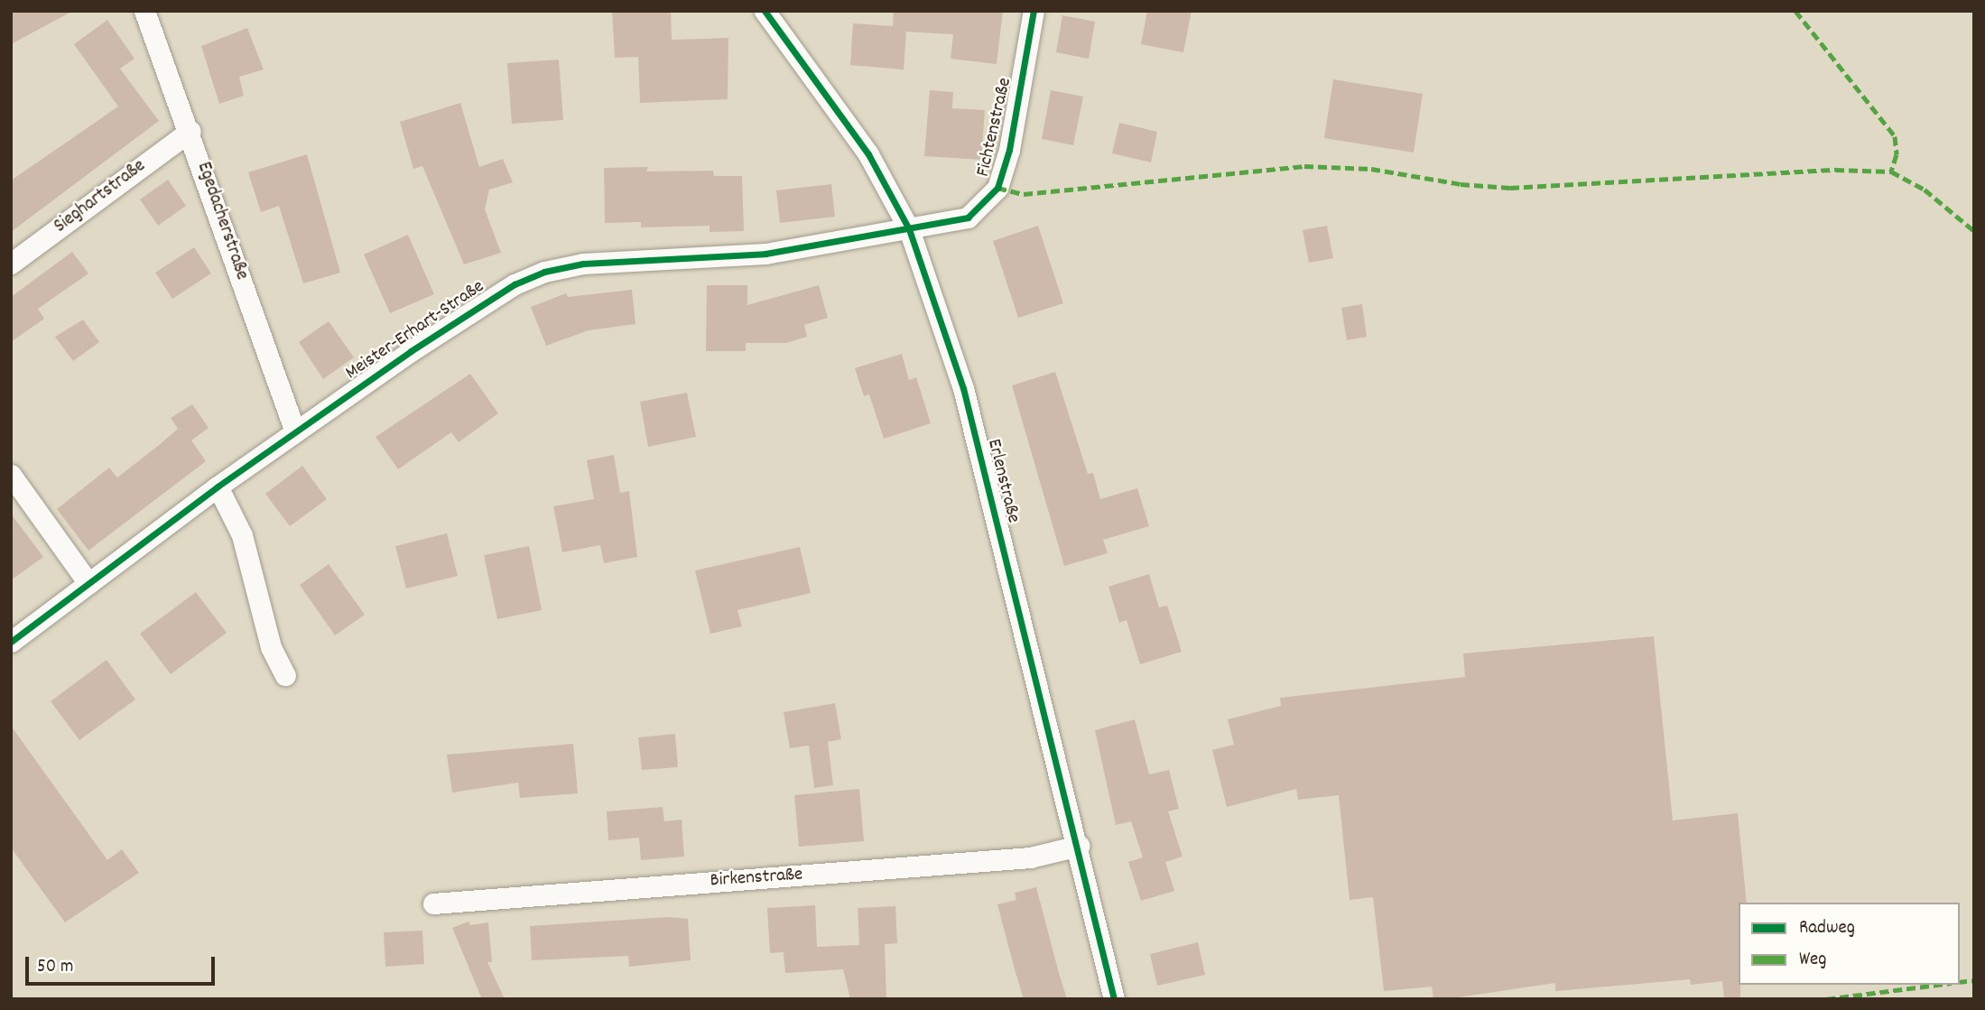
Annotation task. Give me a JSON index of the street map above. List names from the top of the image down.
{
  "streets": {
    "street": [
      "Fichtenstraße",
      "Sieghartstraße",
      "Egedacherstraße",
      "Meister-Erhart-Straße",
      "Erlenstraße",
      "Birkenstraße"
    ]
  },
  "crossings": [
    ["Fichtenstraße", "Meister-Erhart-Straße"],
    ["Fichtenstraße", "Erlenstraße"],
    ["Sieghartstraße", "Egedacherstraße"],
    ["Egedacherstraße", "Meister-Erhart-Straße"],
    ["Meister-Erhart-Straße", "Erlenstraße"],
    ["Erlenstraße", "Birkenstraße"]
  ],
  "legend": ["Radweg", "Weg"],
  "scale_bar": "50 m"
}
